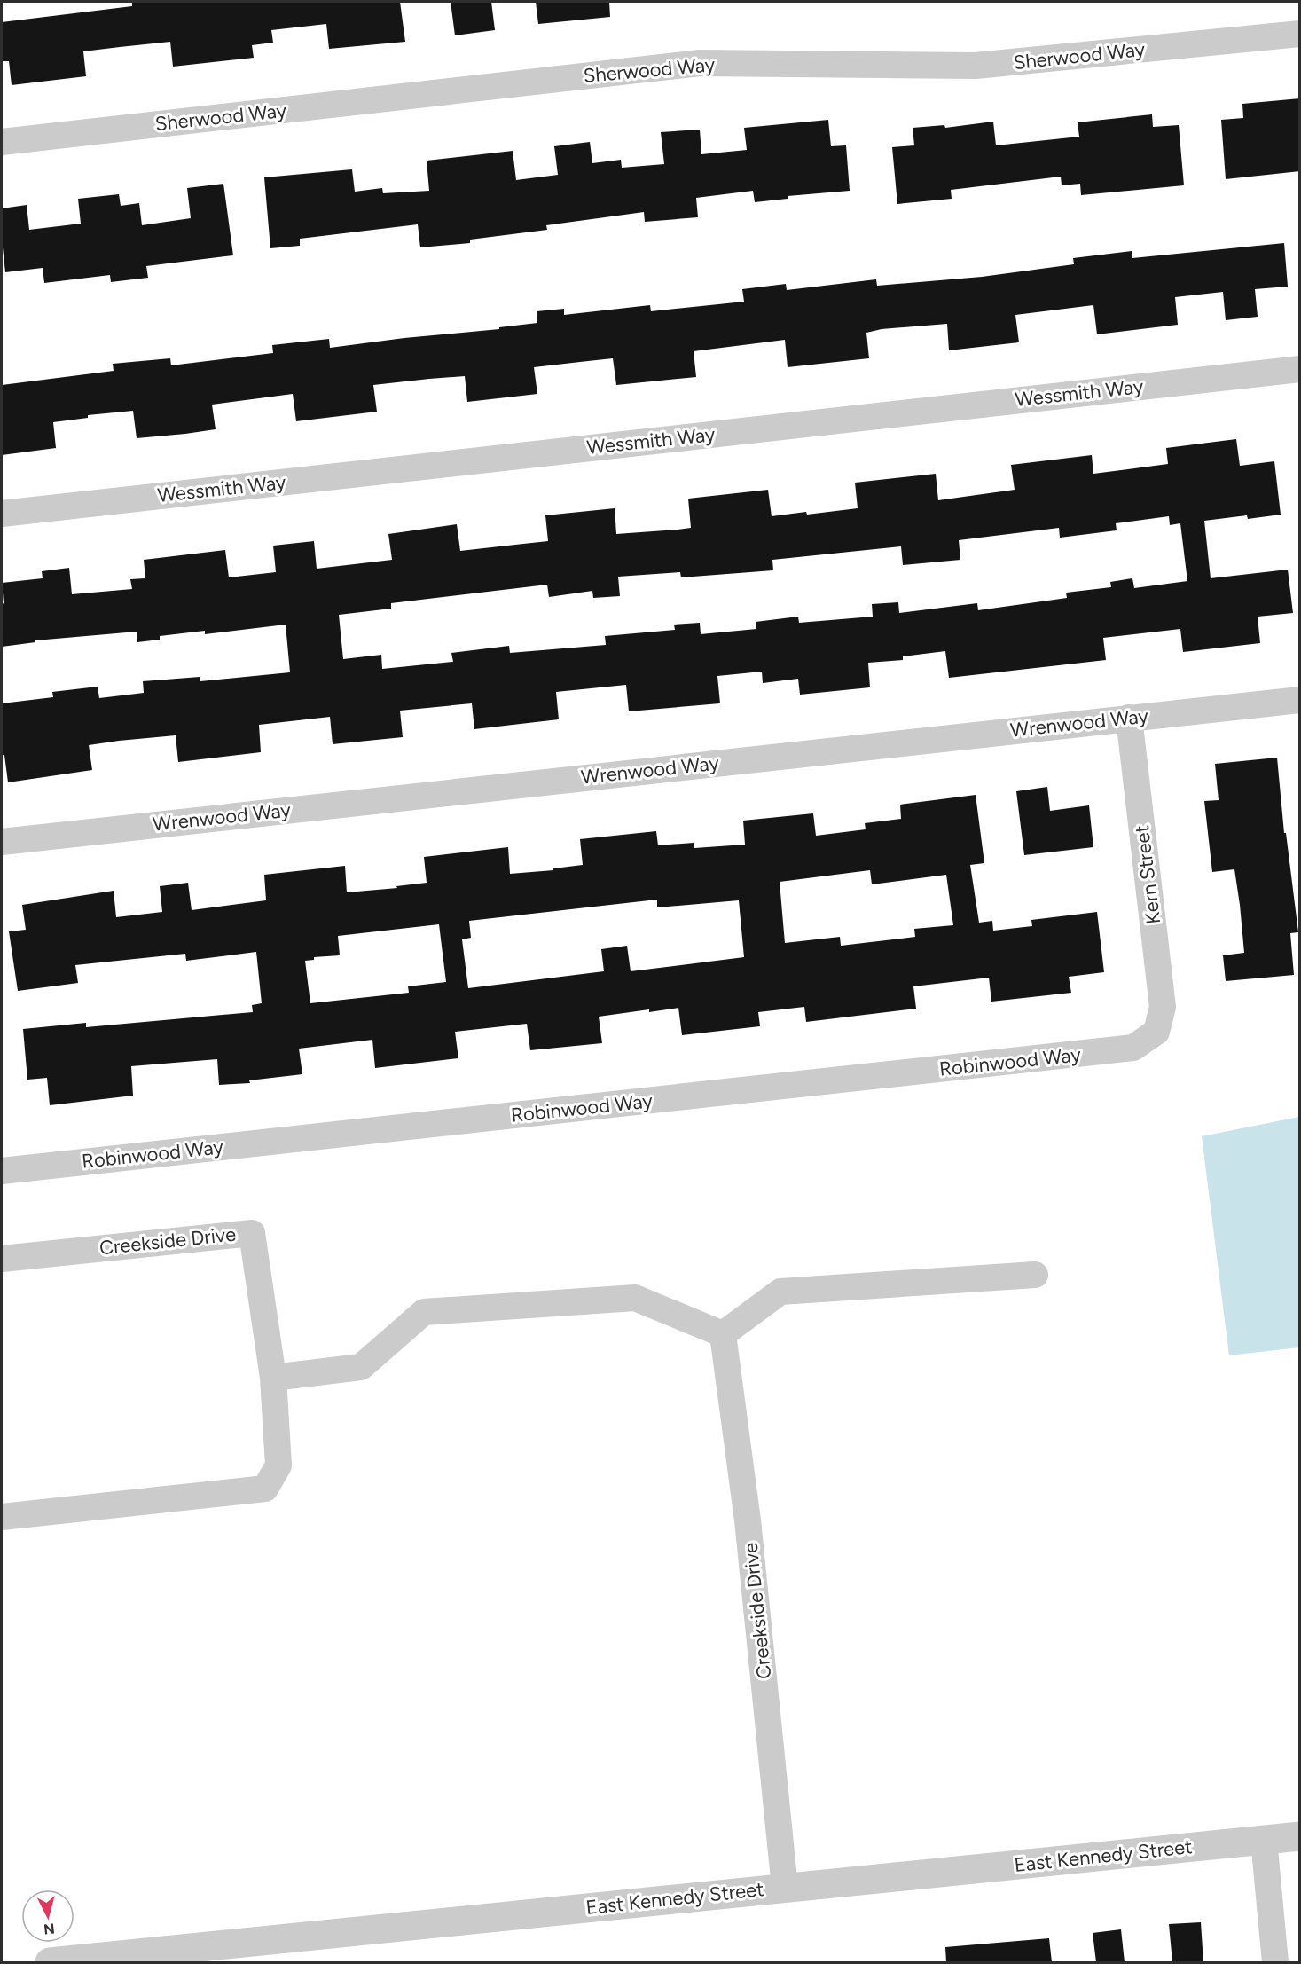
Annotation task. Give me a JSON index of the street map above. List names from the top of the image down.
{
  "streets": {
    "street": [
      "Sherwood Way",
      "Wessmith Way",
      "Wrenwood Way",
      "Kern Street",
      "Robinwood Way",
      "Creekside Drive",
      "East Kennedy Street"
    ]
  },
  "crossings": [
    ["Wrenwood Way", "Kern Street"],
    ["Kern Street", "Robinwood Way"],
    ["Creekside Drive", "East Kennedy Street"]
  ],
  "north": "bottom"
}
